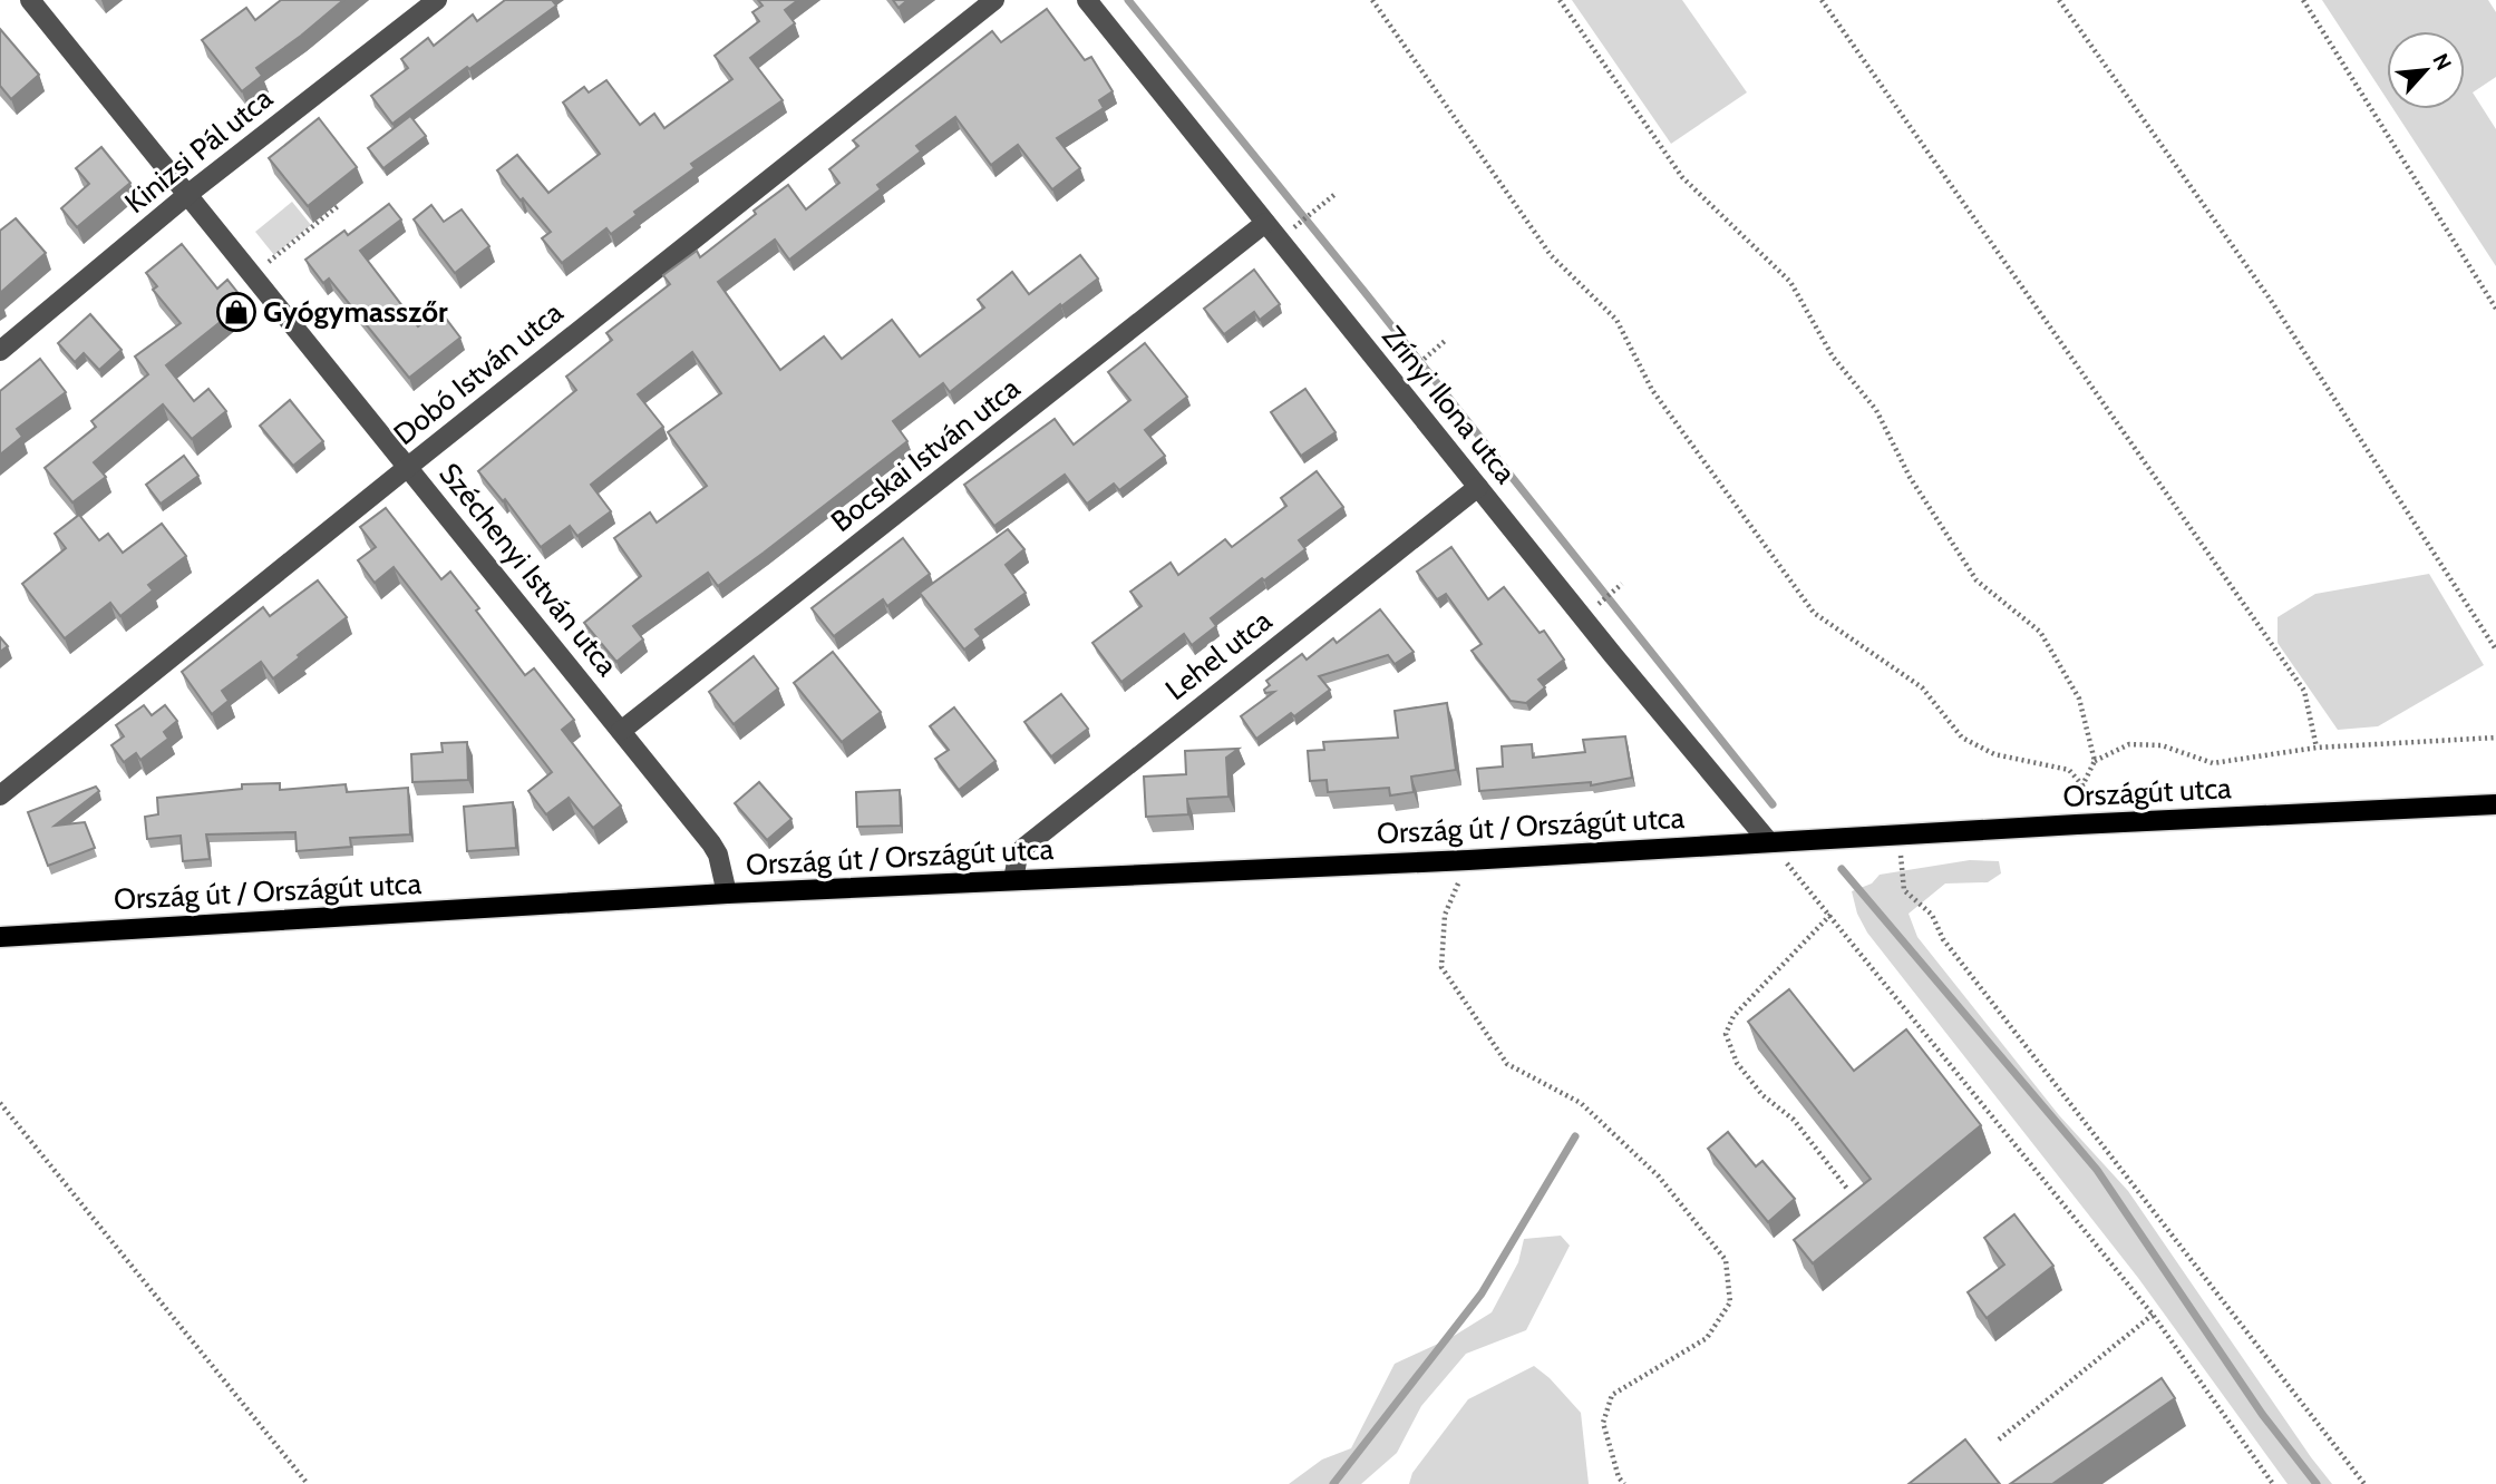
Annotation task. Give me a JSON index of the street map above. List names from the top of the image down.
{
  "streets": {
    "main road": ["Országút utca", "Ország út / Országút utca"],
    "street": [
      "Kinizsi Pál utca",
      "Dobó István utca",
      "Zrínyi Ilona utca",
      "Bocskai István utca",
      "Széchenyi István utca",
      "Lehel utca"
    ]
  },
  "crossings": [
    ["Kinizsi Pál utca", "Széchenyi István utca"],
    ["Dobó István utca", "Széchenyi István utca"],
    ["Zrínyi Ilona utca", "Bocskai István utca"],
    ["Zrínyi Ilona utca", "Lehel utca"],
    ["Zrínyi Ilona utca", "Ország út / Országút utca"],
    ["Bocskai István utca", "Széchenyi István utca"],
    ["Széchenyi István utca", "Ország út / Országút utca"],
    ["Lehel utca", "Ország út / Országút utca"],
    ["Országút utca", "Ország út / Országút utca"]
  ],
  "places": {
    "shop": ["Gyógymasszőr"]
  },
  "north": "top right"
}
